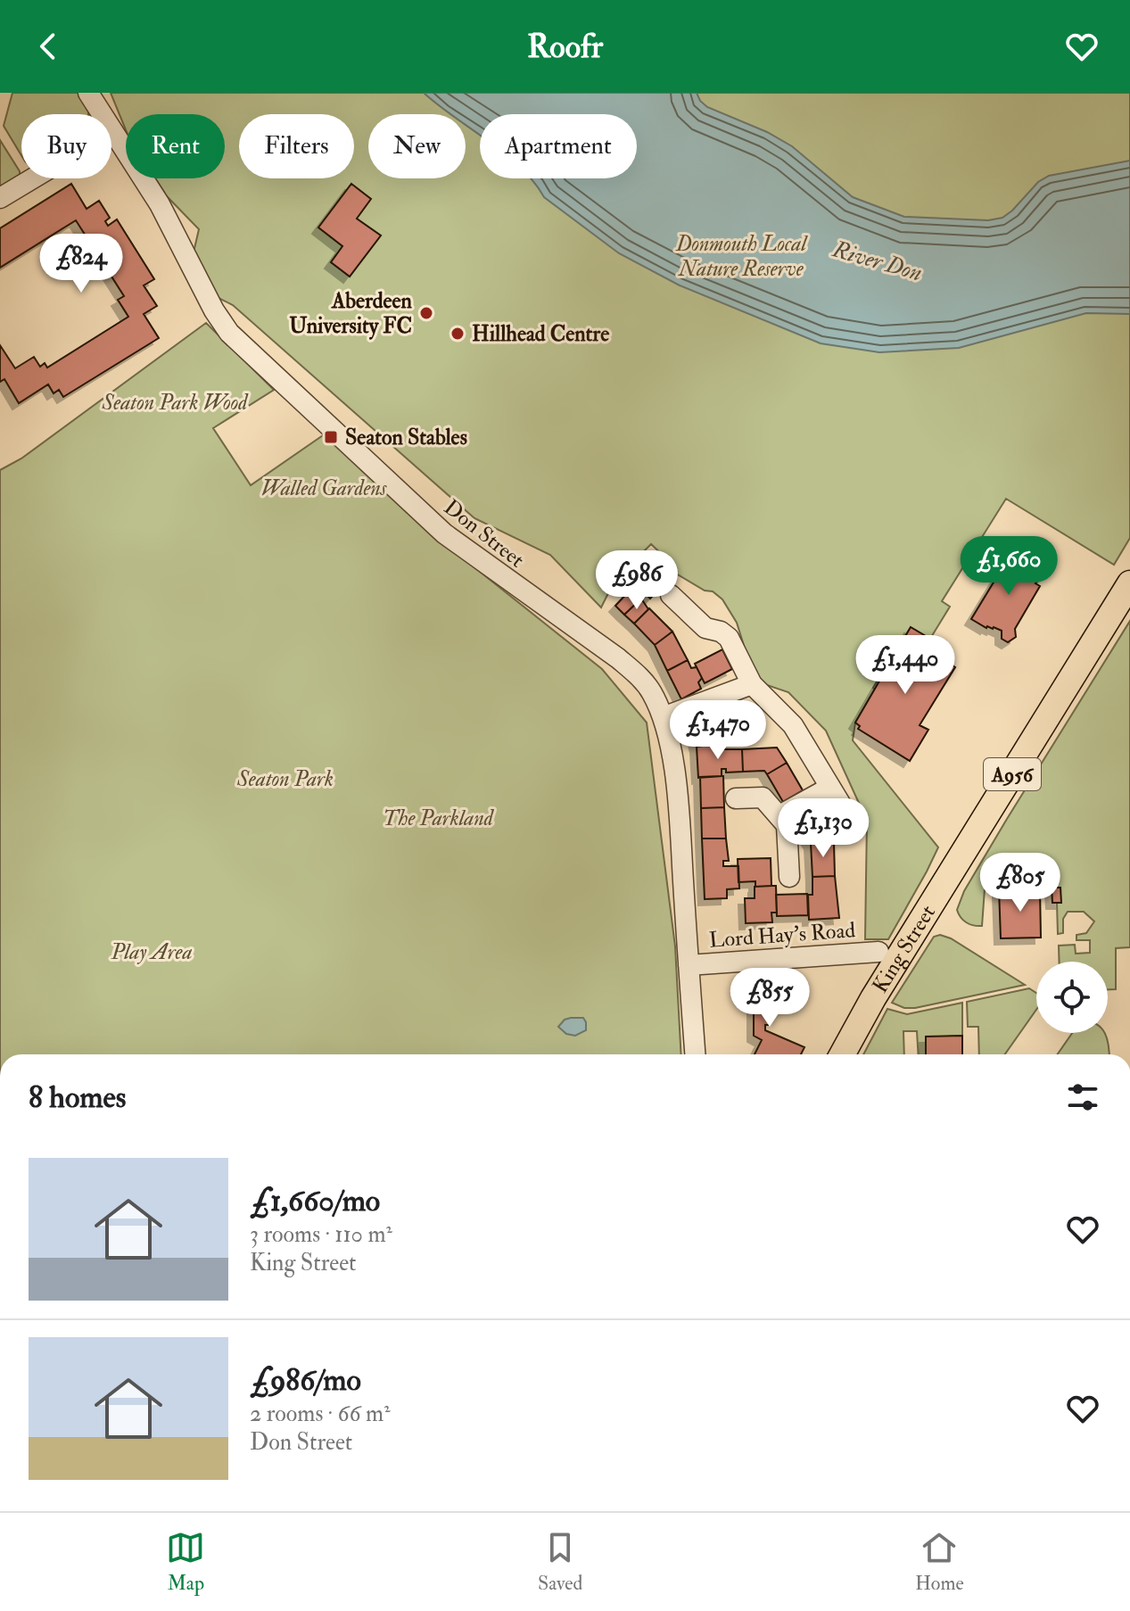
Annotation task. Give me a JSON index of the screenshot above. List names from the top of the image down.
{
  "streets": {
    "main road": ["A956", "King Street"],
    "street": ["Don Street", "Lord Hay's Road"]
  },
  "crossings": [
    ["Don Street", "Lord Hay's Road"]
  ],
  "water": ["River Don"],
  "parks": [
    "Donmouth Local Nature Reserve",
    "Seaton Park Wood",
    "Walled Gardens",
    "Seaton Park",
    "The Parkland",
    "Play Area"
  ],
  "places": {
    "other": ["Aberdeen University FC", "Hillhead Centre"],
    "transit": ["Seaton Stables"]
  },
  "page": {
    "header": "Roofr",
    "chip": [
      "Buy",
      "Rent",
      "Filters",
      "New",
      "Apartment"
    ],
    "price": [
      "£824",
      "£1,660",
      "£986",
      "£1,440",
      "£1,470",
      "£1,130",
      "£805",
      "£855"
    ],
    "heading": "8 homes",
    "list": [
      {
        "name": "£1,660/mo",
        "note": "3 rooms · 110 m² · King Street"
      },
      {
        "name": "£986/mo",
        "note": "2 rooms · 66 m² · Don Street"
      }
    ],
    "tabs": ["Map", "Saved", "Home"]
  }
}
